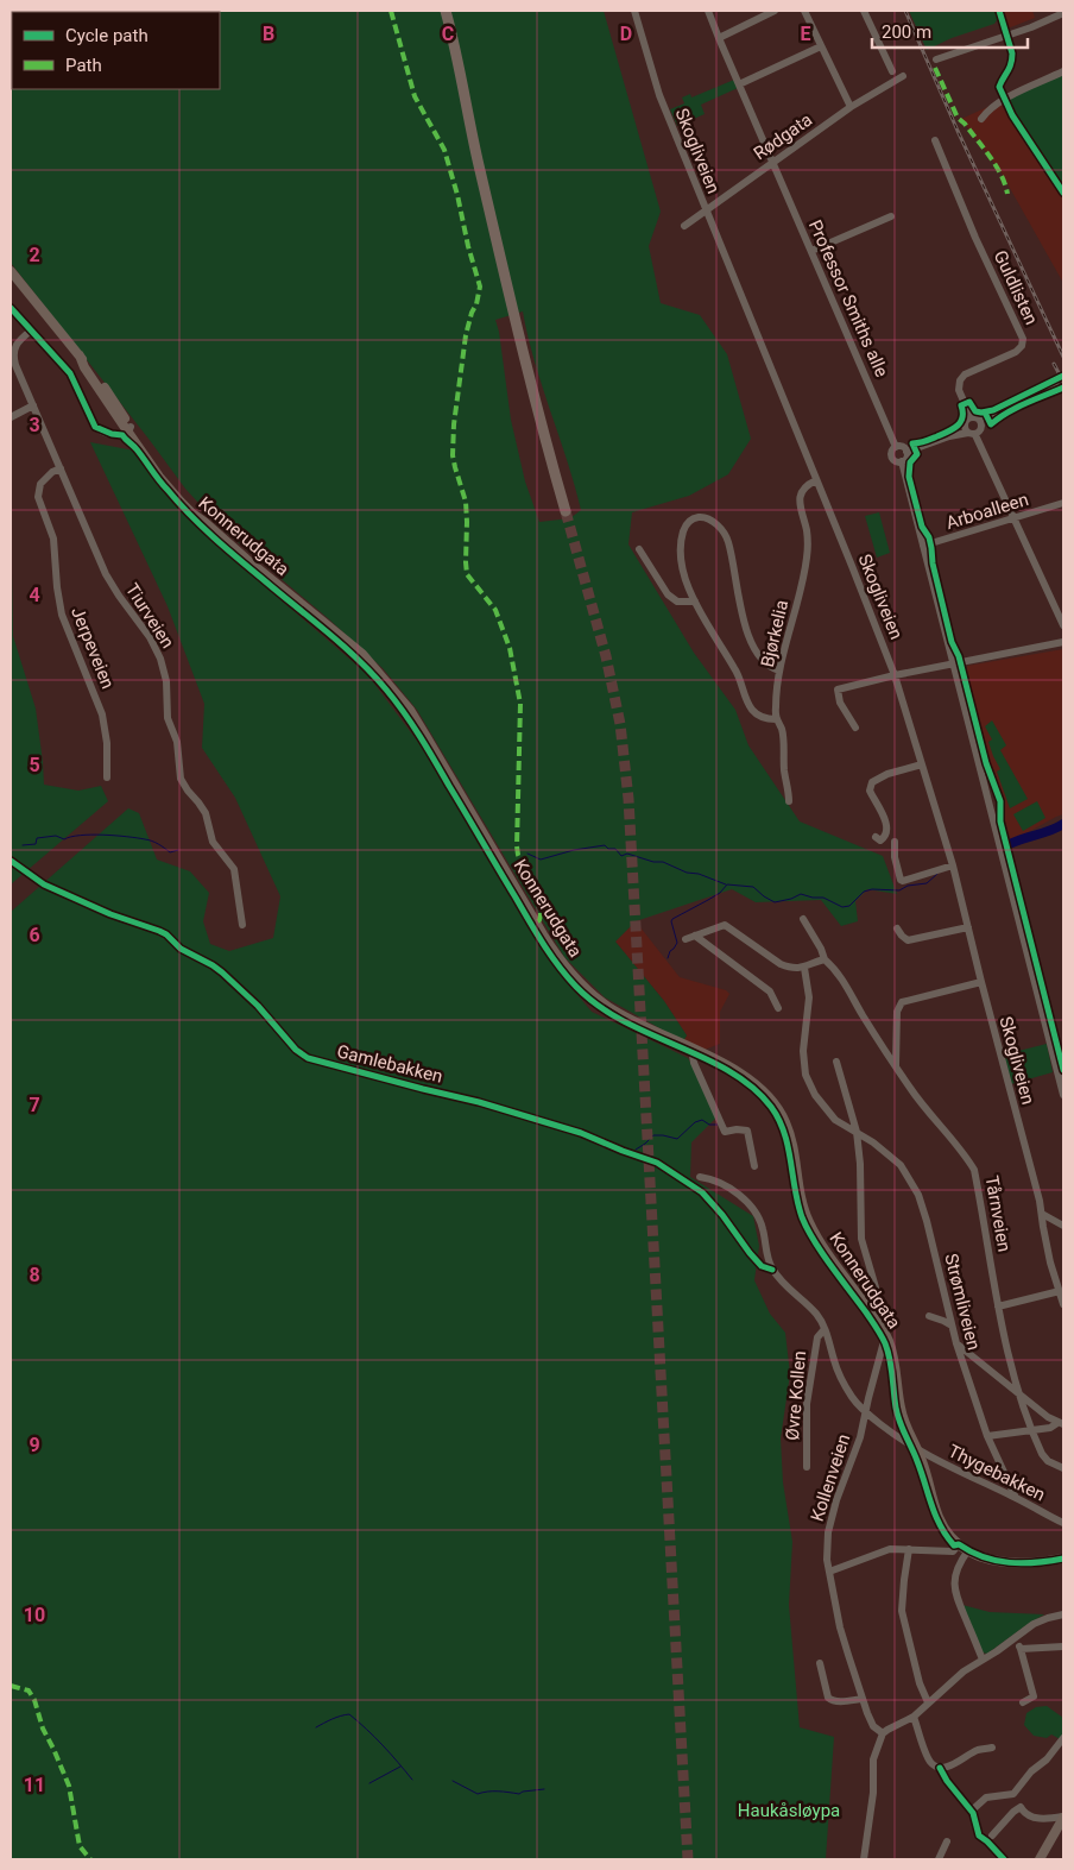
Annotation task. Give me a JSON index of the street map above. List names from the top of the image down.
{
  "streets": {
    "main road": ["Konnerudgata"],
    "street": [
      "Rødgata",
      "Skogliveien",
      "Guldlisten",
      "Professor Smiths alle",
      "Arboalleen",
      "Tiurveien",
      "Bjørkelia",
      "Jerpeveien",
      "Tårnveien",
      "Strømliveien",
      "Øvre Kollen",
      "Thygebakken",
      "Kollenveien"
    ],
    "cycle path": ["Gamlebakken"]
  },
  "crossings": [
    ["Rødgata", "Skogliveien"],
    ["Rødgata", "Professor Smiths alle"],
    ["Skogliveien", "Bjørkelia"],
    ["Konnerudgata", "Strømliveien"],
    ["Konnerudgata", "Thygebakken"],
    ["Konnerudgata", "Kollenveien"],
    ["Tiurveien", "Jerpeveien"],
    ["Strømliveien", "Thygebakken"]
  ],
  "parks": ["Haukåsløypa"],
  "legend": ["Cycle path", "Path"],
  "scale_bar": "200 m",
  "grid": {
    "columns": [
      "B",
      "C",
      "D",
      "E"
    ],
    "rows": [
      "2",
      "3",
      "4",
      "5",
      "6",
      "7",
      "8",
      "9",
      "10",
      "11"
    ]
  }
}
